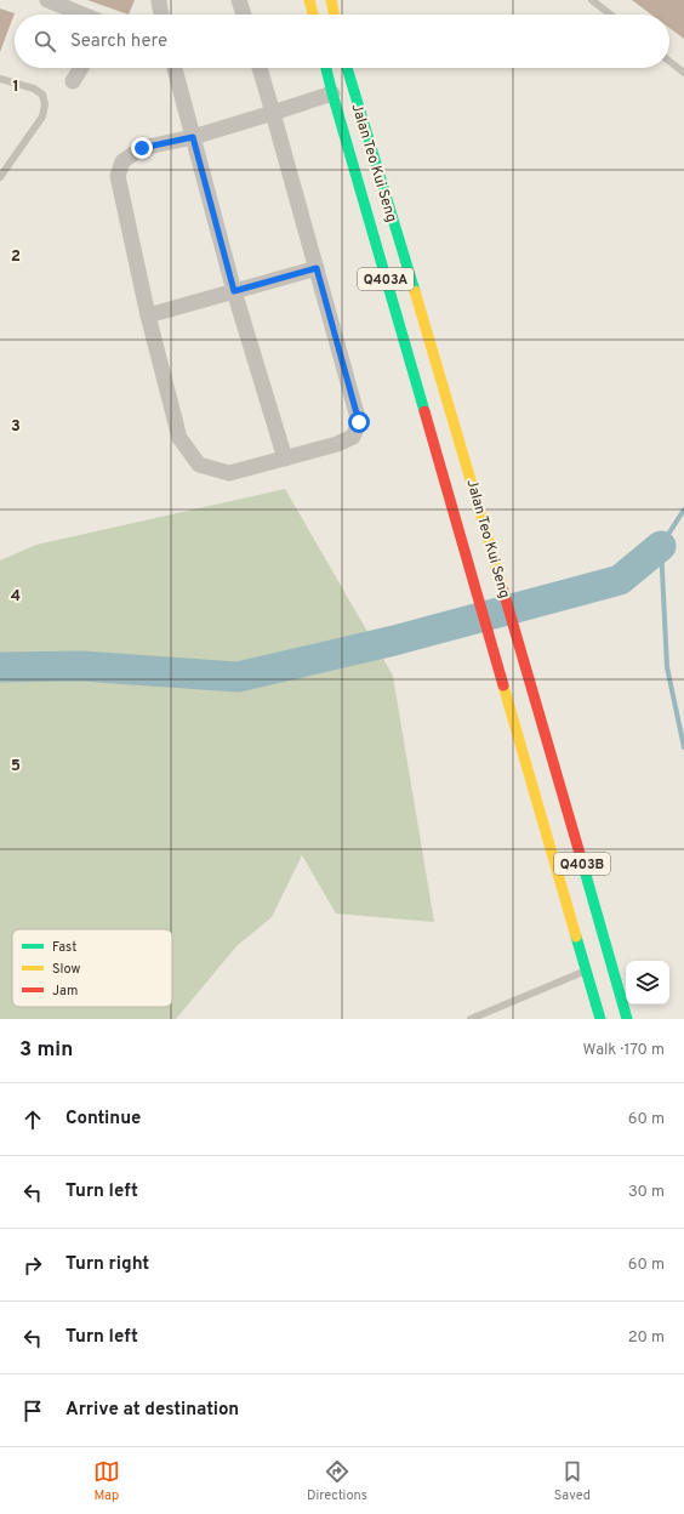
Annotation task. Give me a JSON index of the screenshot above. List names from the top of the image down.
{
  "streets": {
    "highway": ["Jalan Teo Kui Seng", "Q403A", "Q403B"]
  },
  "legend": ["Fast", "Slow", "Jam"],
  "page": {
    "search": "Search here",
    "heading": ["3 min", "Walk · 170 m"],
    "list": [
      ["Continue", "60 m"],
      ["Turn left", "30 m"],
      ["Turn right", "60 m"],
      ["Turn left", "20 m"],
      "Arrive at destination"
    ],
    "nav": ["Map", "Directions", "Saved"]
  },
  "grid": {
    "rows": [
      "1",
      "2",
      "3",
      "4",
      "5"
    ]
  }
}
